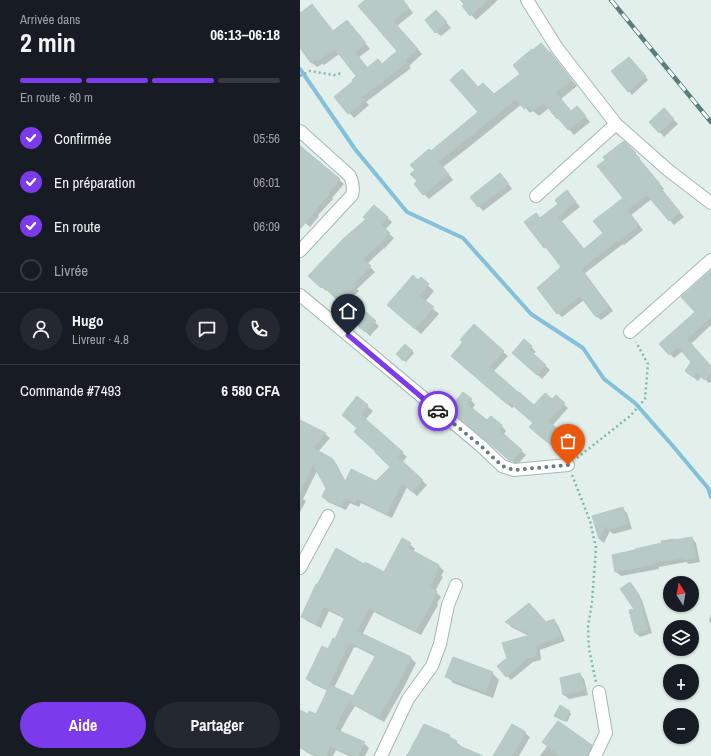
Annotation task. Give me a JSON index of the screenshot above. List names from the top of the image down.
{
  "north": "top",
  "page": {
    "heading": ["2 min", "Arrivée dans", "06:13–06:18"],
    "panel": [
      "Hugo",
      "Livreur · 4.8",
      "Commande #7493",
      "6 580 CFA"
    ],
    "bar": "En route · 60 m",
    "list": [
      ["Confirmée", "05:56"],
      ["En préparation", "06:01"],
      ["En route", "06:09"],
      "Livrée"
    ],
    "map_buttons": ["+", "−"],
    "buttons": ["Aide", "Partager"]
  }
}
